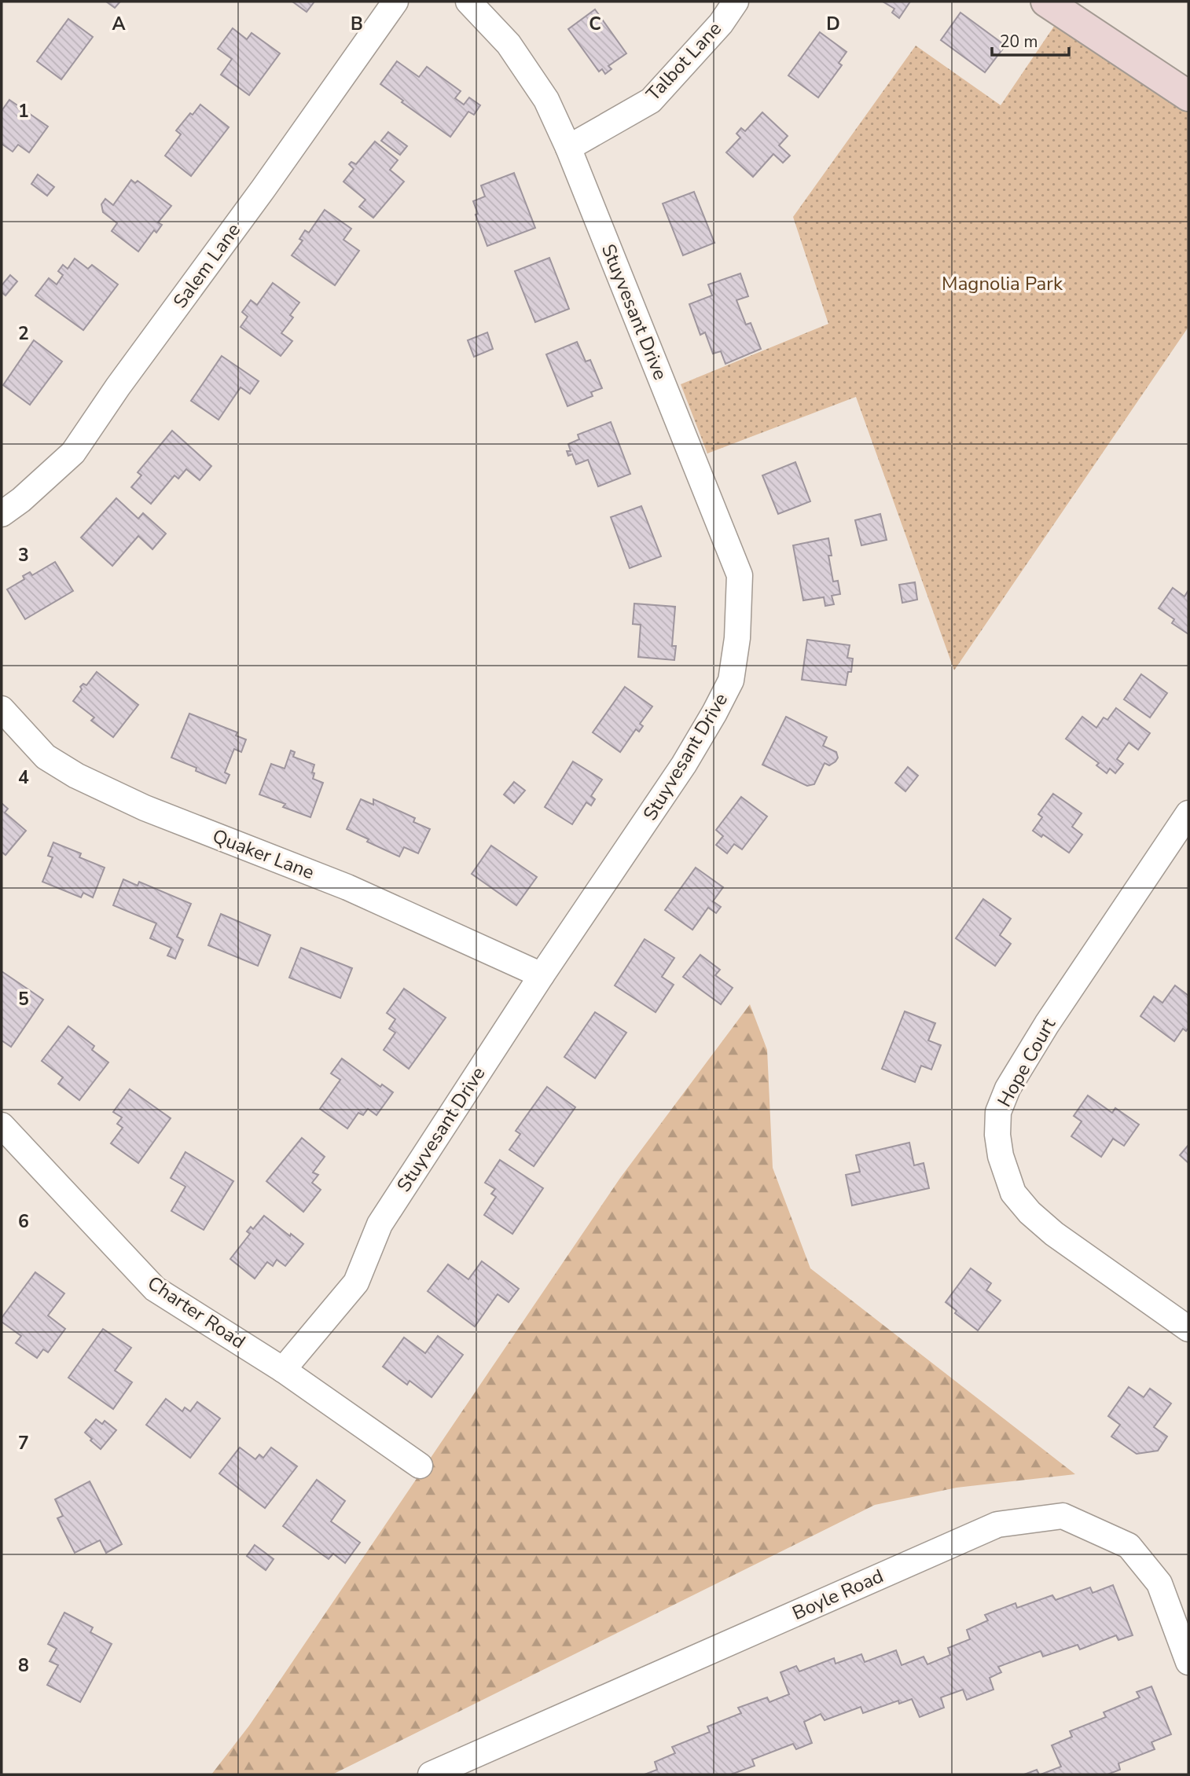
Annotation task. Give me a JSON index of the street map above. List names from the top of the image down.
{
  "streets": {
    "street": [
      "Talbot Lane",
      "Salem Lane",
      "Stuyvesant Drive",
      "Quaker Lane",
      "Hope Court",
      "Charter Road",
      "Boyle Road"
    ]
  },
  "crossings": [
    ["Talbot Lane", "Stuyvesant Drive"],
    ["Stuyvesant Drive", "Quaker Lane"],
    ["Stuyvesant Drive", "Charter Road"]
  ],
  "parks": ["Magnolia Park"],
  "scale_bar": "20 m",
  "grid": {
    "columns": [
      "A",
      "B",
      "C",
      "D"
    ],
    "rows": [
      "1",
      "2",
      "3",
      "4",
      "5",
      "6",
      "7",
      "8"
    ]
  }
}
